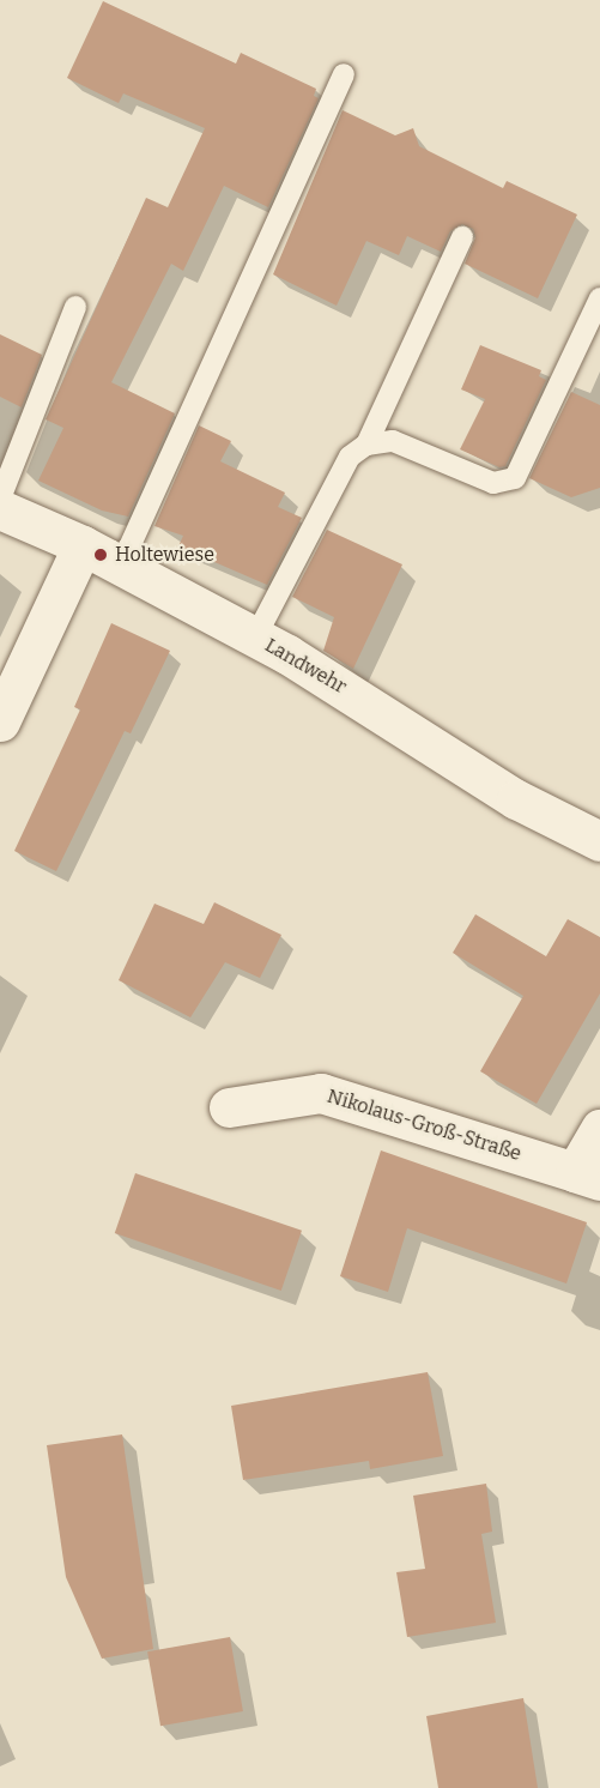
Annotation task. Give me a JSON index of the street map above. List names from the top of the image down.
{
  "streets": {
    "street": ["Landwehr", "Nikolaus-Groß-Straße"]
  },
  "places": ["Holtewiese"]
}
